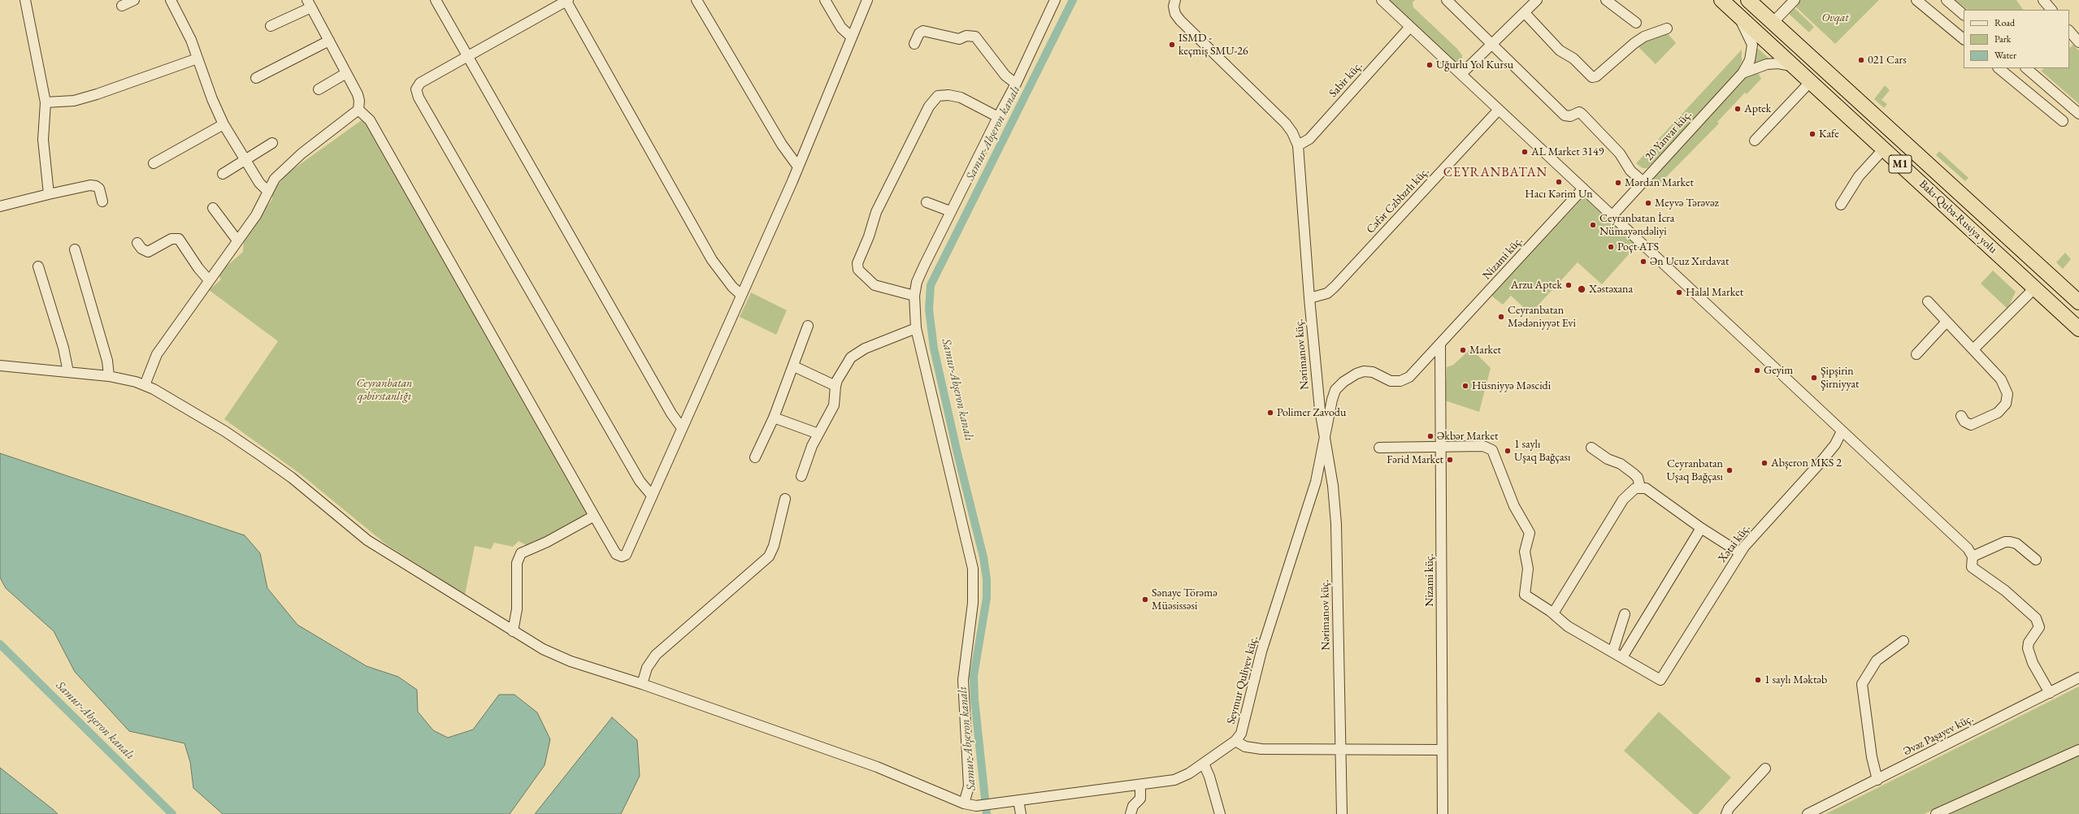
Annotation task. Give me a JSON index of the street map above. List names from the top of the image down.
{
  "streets": {
    "highway": ["M1", "Bakı-Quba-Rusiya yolu"],
    "street": [
      "Sabir küç.",
      "20 Yanvar küç.",
      "Cəfər Czbbzrlı küç.",
      "Nizami küç.",
      "Nərimanov küç.",
      "Xətai küç.",
      "Seymur Quliyev küç.",
      "Əvəz Paşayev küç."
    ]
  },
  "crossings": [
    ["Sabir küç.", "Nərimanov küç."],
    ["Cəfər Czbbzrlı küç.", "Nərimanov küç."],
    ["Nizami küç.", "Nərimanov küç."],
    ["Nizami küç.", "Seymur Quliyev küç."],
    ["Nərimanov küç.", "Seymur Quliyev küç."]
  ],
  "districts": ["CEYRANBATAN"],
  "water": ["Samur-Abşeron kanalı"],
  "parks": ["Ovqat", "Ceyranbatan qəbirstanlığı"],
  "places": [
    "ISMD - keçmiş SMU-26",
    "021 Cars",
    "Uğurlu Yol Kursu",
    "Aptek",
    "Kafe",
    "AL Market 3149",
    "Hacı Kərim Un",
    "Mərdan Market",
    "Meyvə Tərəvəz",
    "Ceyranbatan İcra Nümayəndəliyi",
    "Poçt ATS",
    "Ən Ucuz Xırdavat",
    "Arzu Aptek",
    "Xəstəxana",
    "Halal Market",
    "Ceyranbatan Mədəniyyət Evi",
    "Market",
    "Geyim",
    "Şipşirin Şirniyyat",
    "Hüsniyyə Məscidi",
    "Polimer Zavodu",
    "Əkbər Market",
    "1 saylı Uşaq Bağçası",
    "Fərid Market",
    "Abşeron MKS 2",
    "Ceyranbatan Uşaq Bağçası",
    "Sənaye Törəmə Müəsissəsi",
    "1 saylı Məktəb"
  ],
  "legend": ["Road", "Park", "Water"]
}
